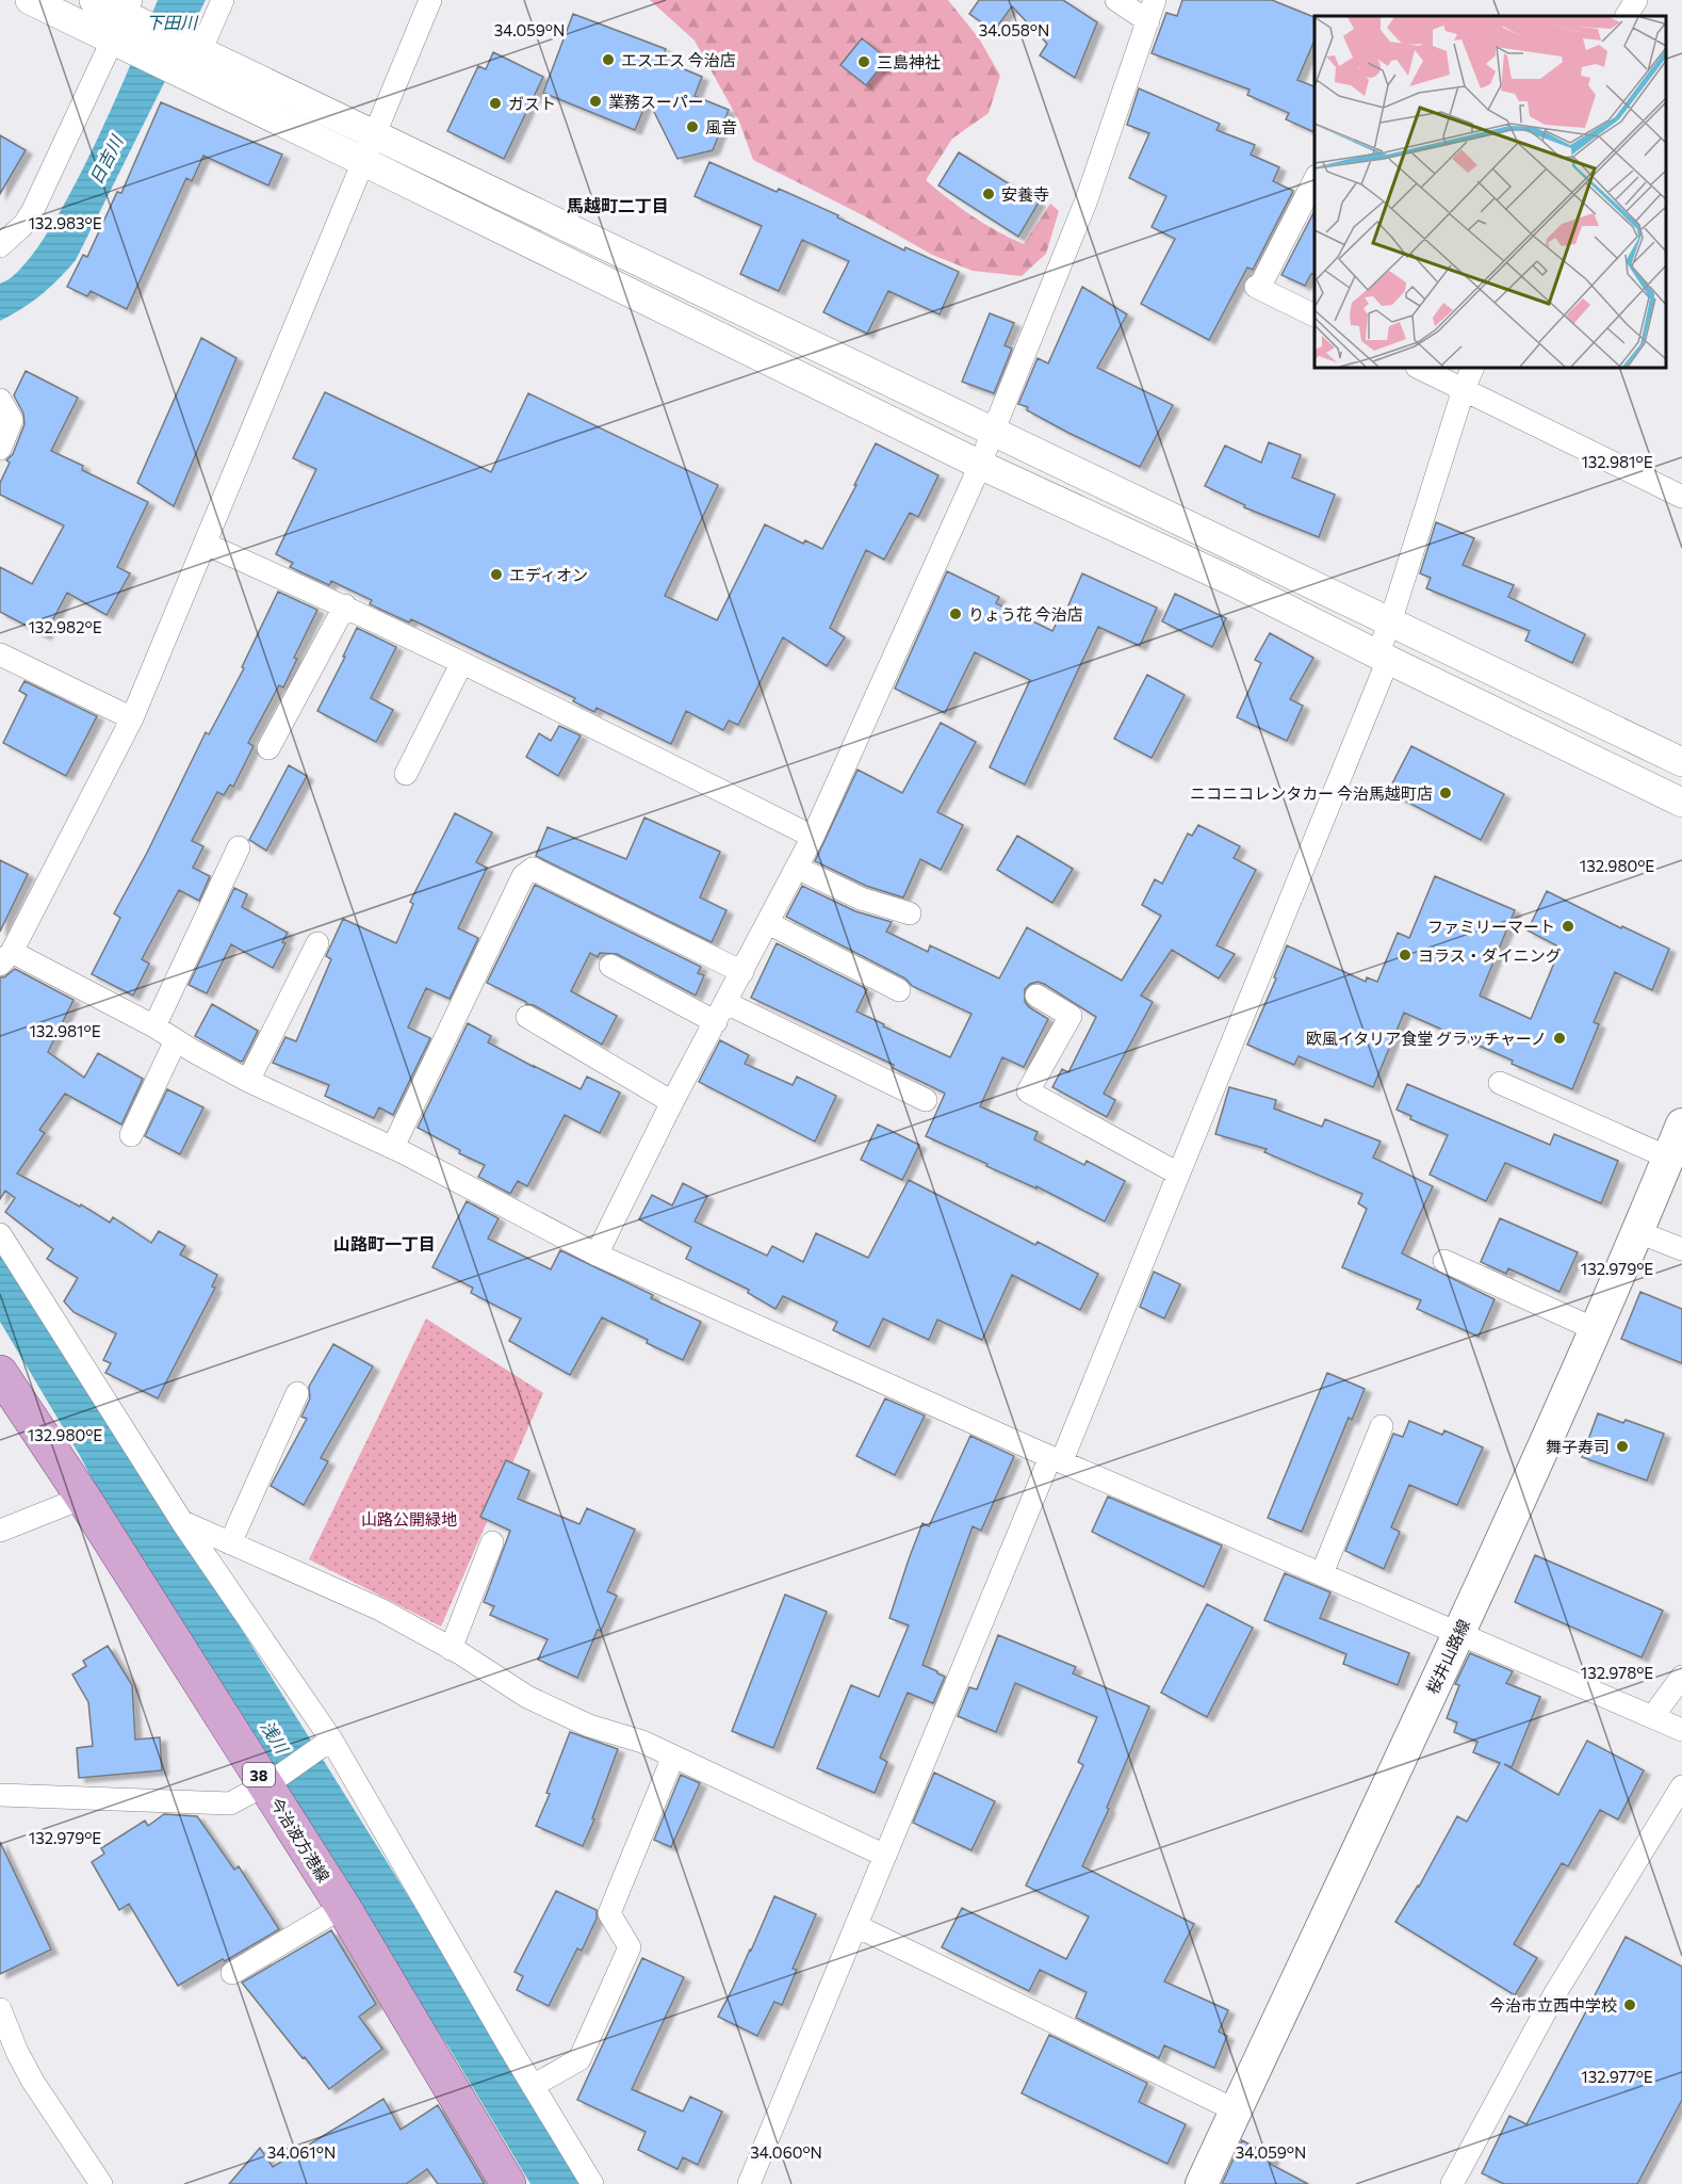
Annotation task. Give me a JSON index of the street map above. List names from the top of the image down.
{
  "streets": {
    "main road": ["桜井山路線", "38", "今治波方港線"]
  },
  "districts": ["馬越町二丁目", "山路町一丁目"],
  "water": ["下田川", "日吉川", "浅川"],
  "parks": ["山路公開緑地"],
  "places": [
    "エスエス 今治店",
    "三島神社",
    "業務スーパー",
    "ガスト",
    "風音",
    "安養寺",
    "エディオン",
    "りょう花 今治店",
    "ニコニコレンタカー 今治馬越町店",
    "ファミリーマート",
    "ヨラス・ダイニング",
    "欧風イタリア食堂 グラッチャーノ",
    "舞子寿司",
    "今治市立西中学校"
  ],
  "coordinates": [
    "34.059°N",
    "34.058°N",
    "132.983°E",
    "132.981°E",
    "132.982°E",
    "132.980°E",
    "132.979°E",
    "132.978°E",
    "132.977°E",
    "34.061°N",
    "34.060°N"
  ]
}
